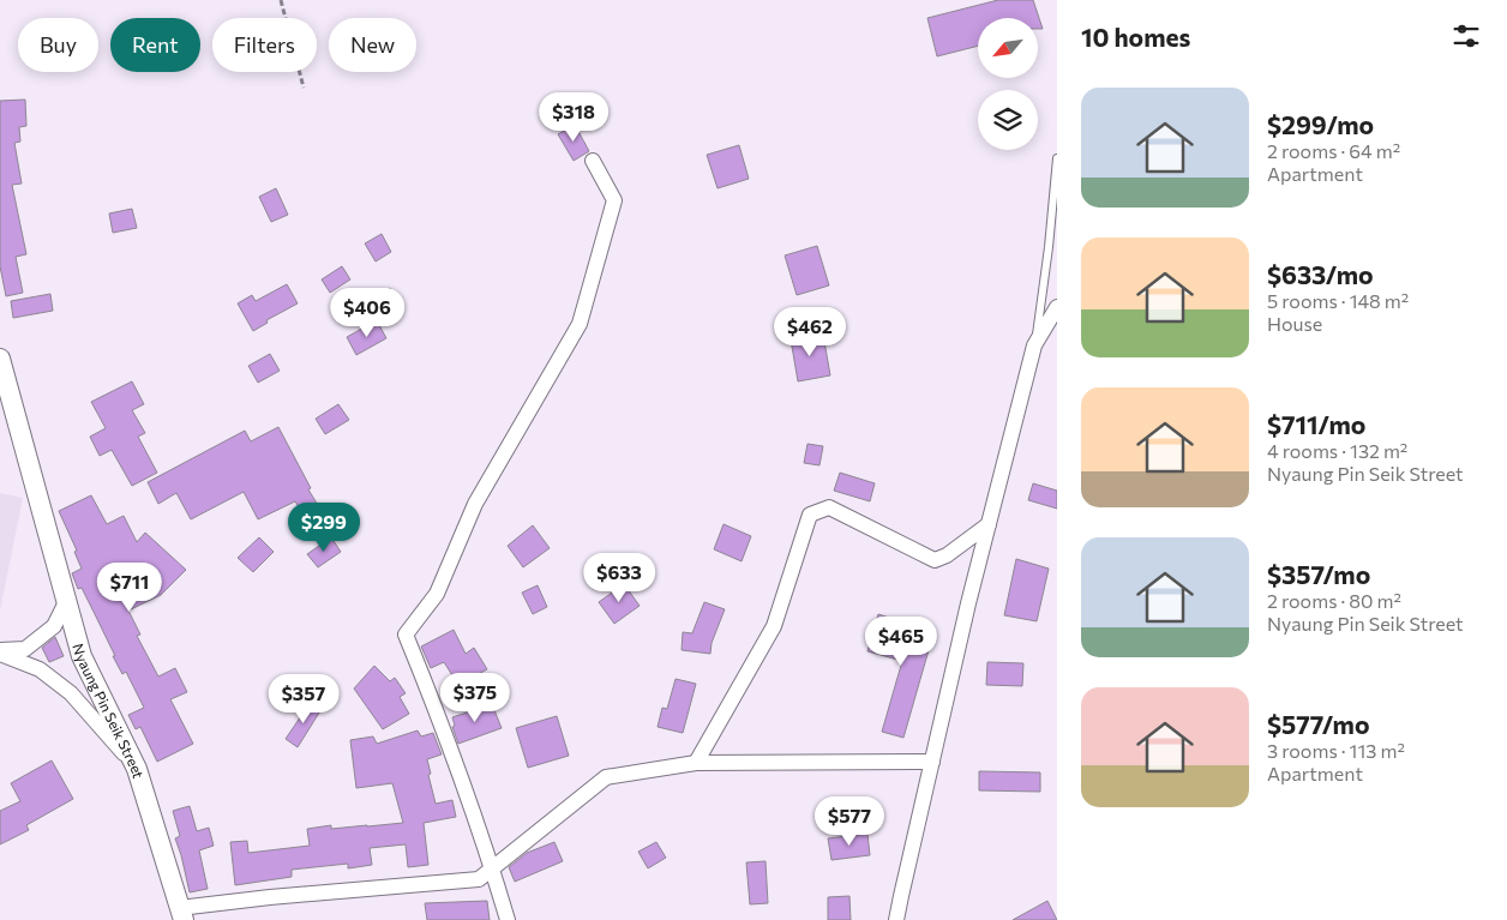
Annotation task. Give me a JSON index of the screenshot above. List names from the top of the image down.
{
  "streets": {
    "street": ["Nyaung Pin Seik Street"]
  },
  "north": "bottom left",
  "page": {
    "heading": "10 homes",
    "chip": [
      "Buy",
      "Rent",
      "Filters",
      "New"
    ],
    "list": [
      {
        "name": "$299/mo",
        "note": "2 rooms · 64 m² · Apartment"
      },
      {
        "name": "$633/mo",
        "note": "5 rooms · 148 m² · House"
      },
      {
        "name": "$711/mo",
        "note": "4 rooms · 132 m² · Nyaung Pin Seik Street"
      },
      {
        "name": "$357/mo",
        "note": "2 rooms · 80 m² · Nyaung Pin Seik Street"
      },
      {
        "name": "$577/mo",
        "note": "3 rooms · 113 m² · Apartment"
      }
    ],
    "price": [
      "$318",
      "$406",
      "$462",
      "$299",
      "$633",
      "$711",
      "$465",
      "$375",
      "$357",
      "$577"
    ]
  }
}
